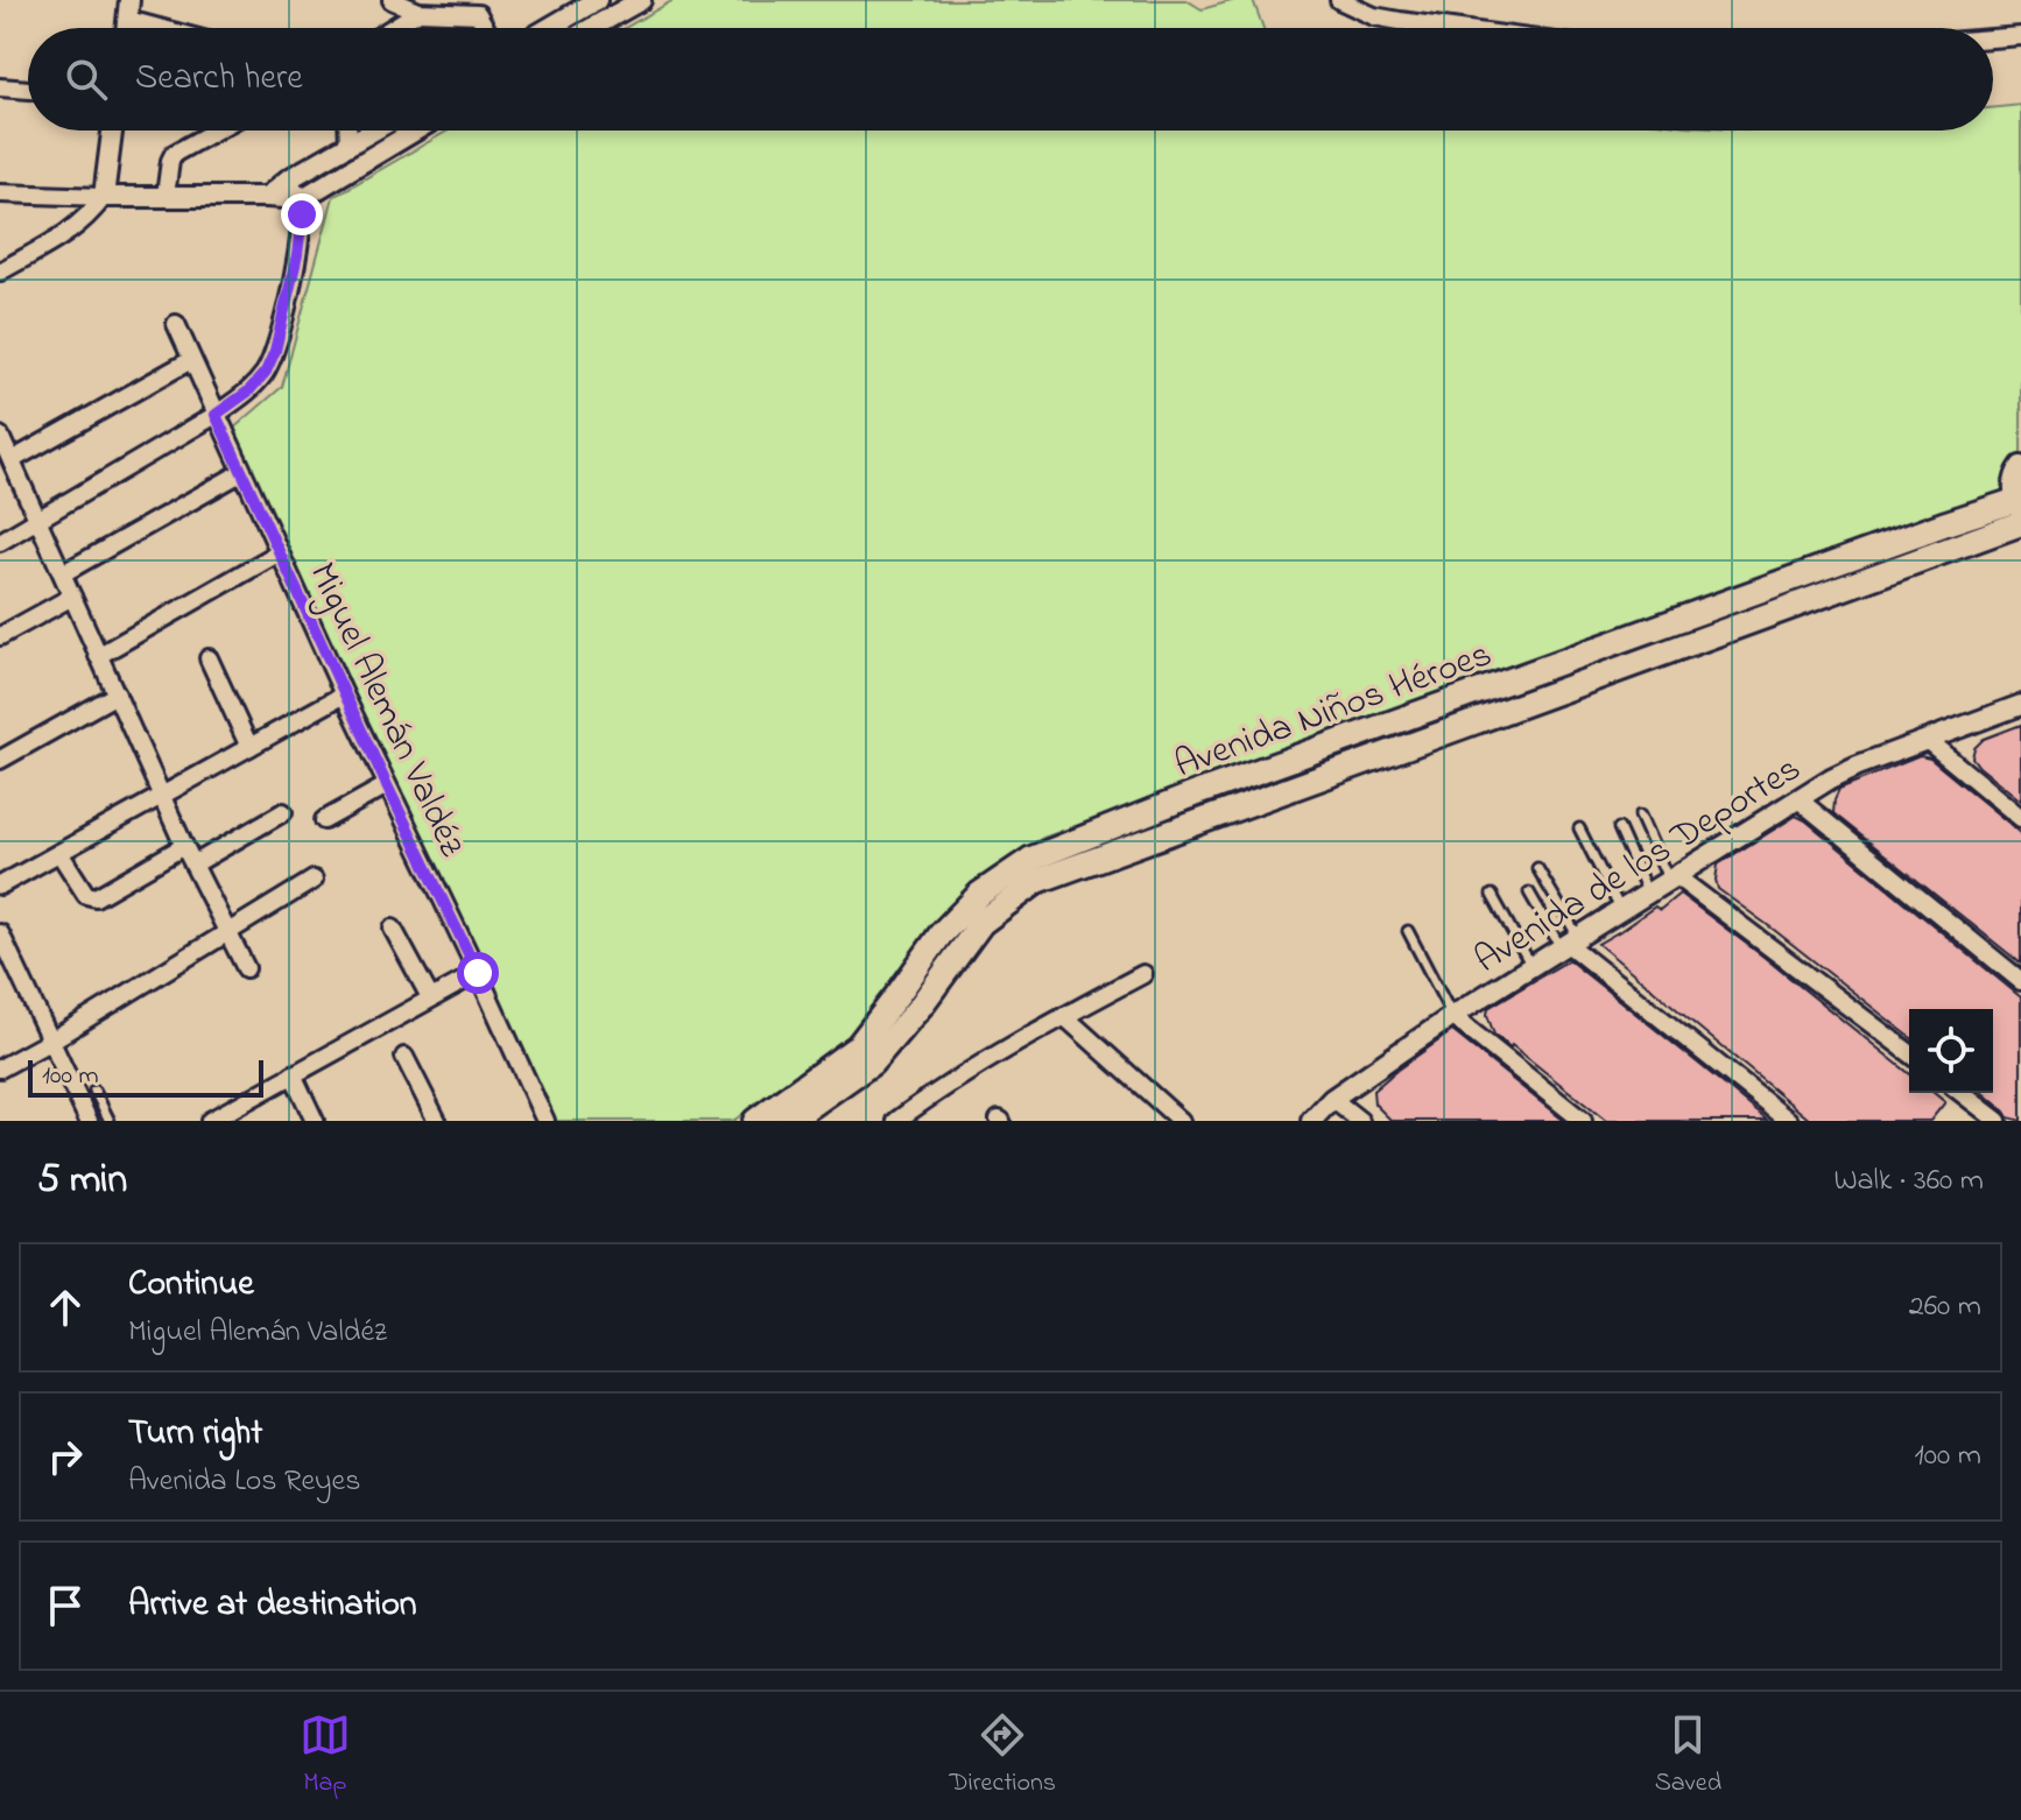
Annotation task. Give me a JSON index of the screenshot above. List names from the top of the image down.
{
  "streets": {
    "main road": ["Avenida Niños Héroes"],
    "street": ["Miguel Alemán Valdéz", "Avenida de los Deportes"]
  },
  "scale_bar": "100 m",
  "page": {
    "search": "Search here",
    "scale": "100 m",
    "heading": ["5 min", "Walk · 360 m"],
    "list": [
      ["Continue", "Miguel Alemán Valdéz", "260 m"],
      ["Turn right", "Avenida Los Reyes", "100 m"],
      "Arrive at destination"
    ],
    "nav": ["Map", "Directions", "Saved"]
  }
}
